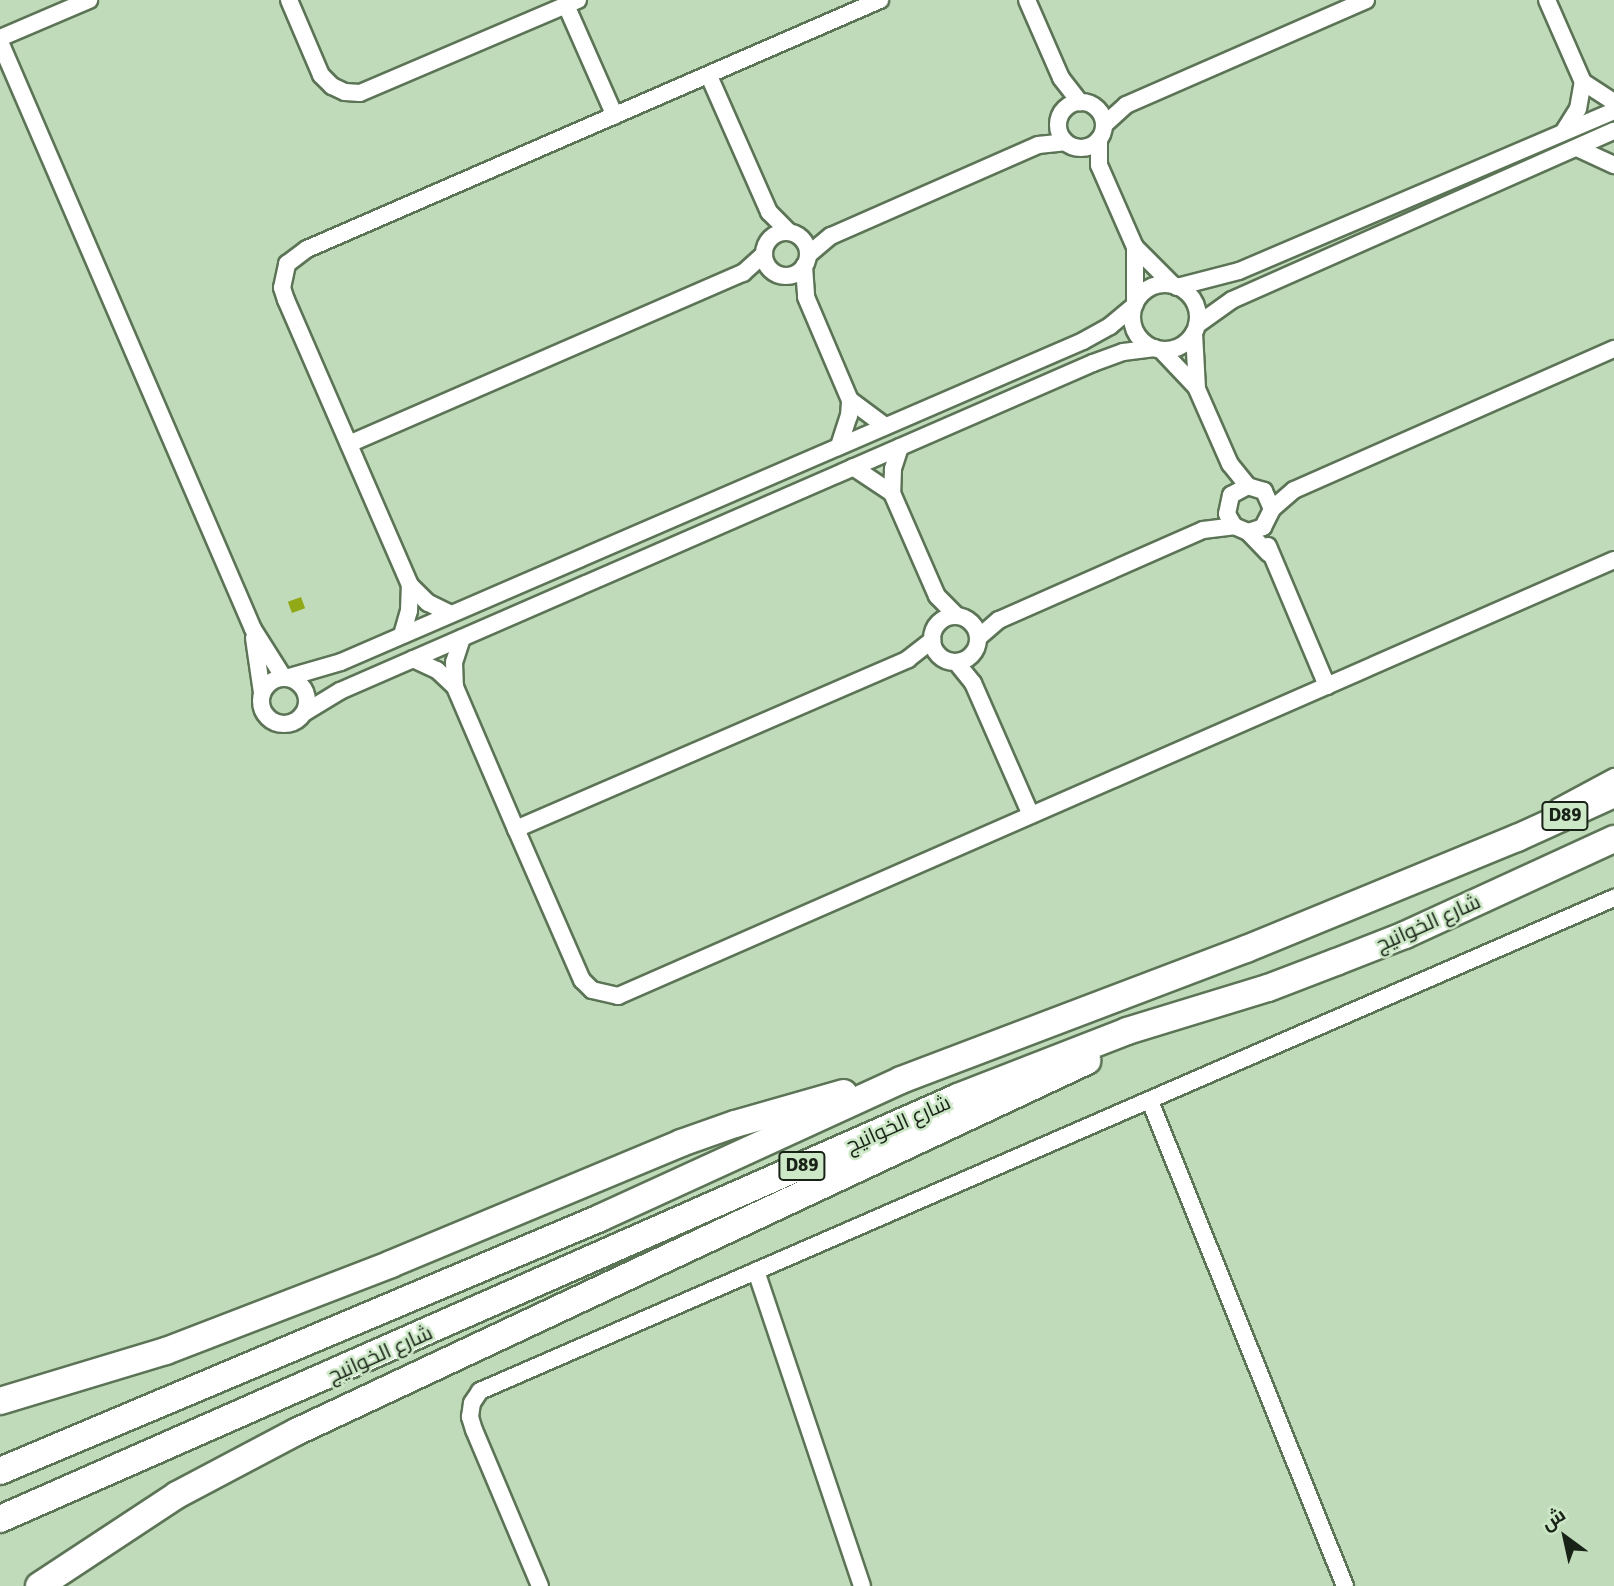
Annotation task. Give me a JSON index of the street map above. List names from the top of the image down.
{
  "streets": {
    "highway": ["D89", "شارع الخوانيج"]
  },
  "north": "top left"
}
